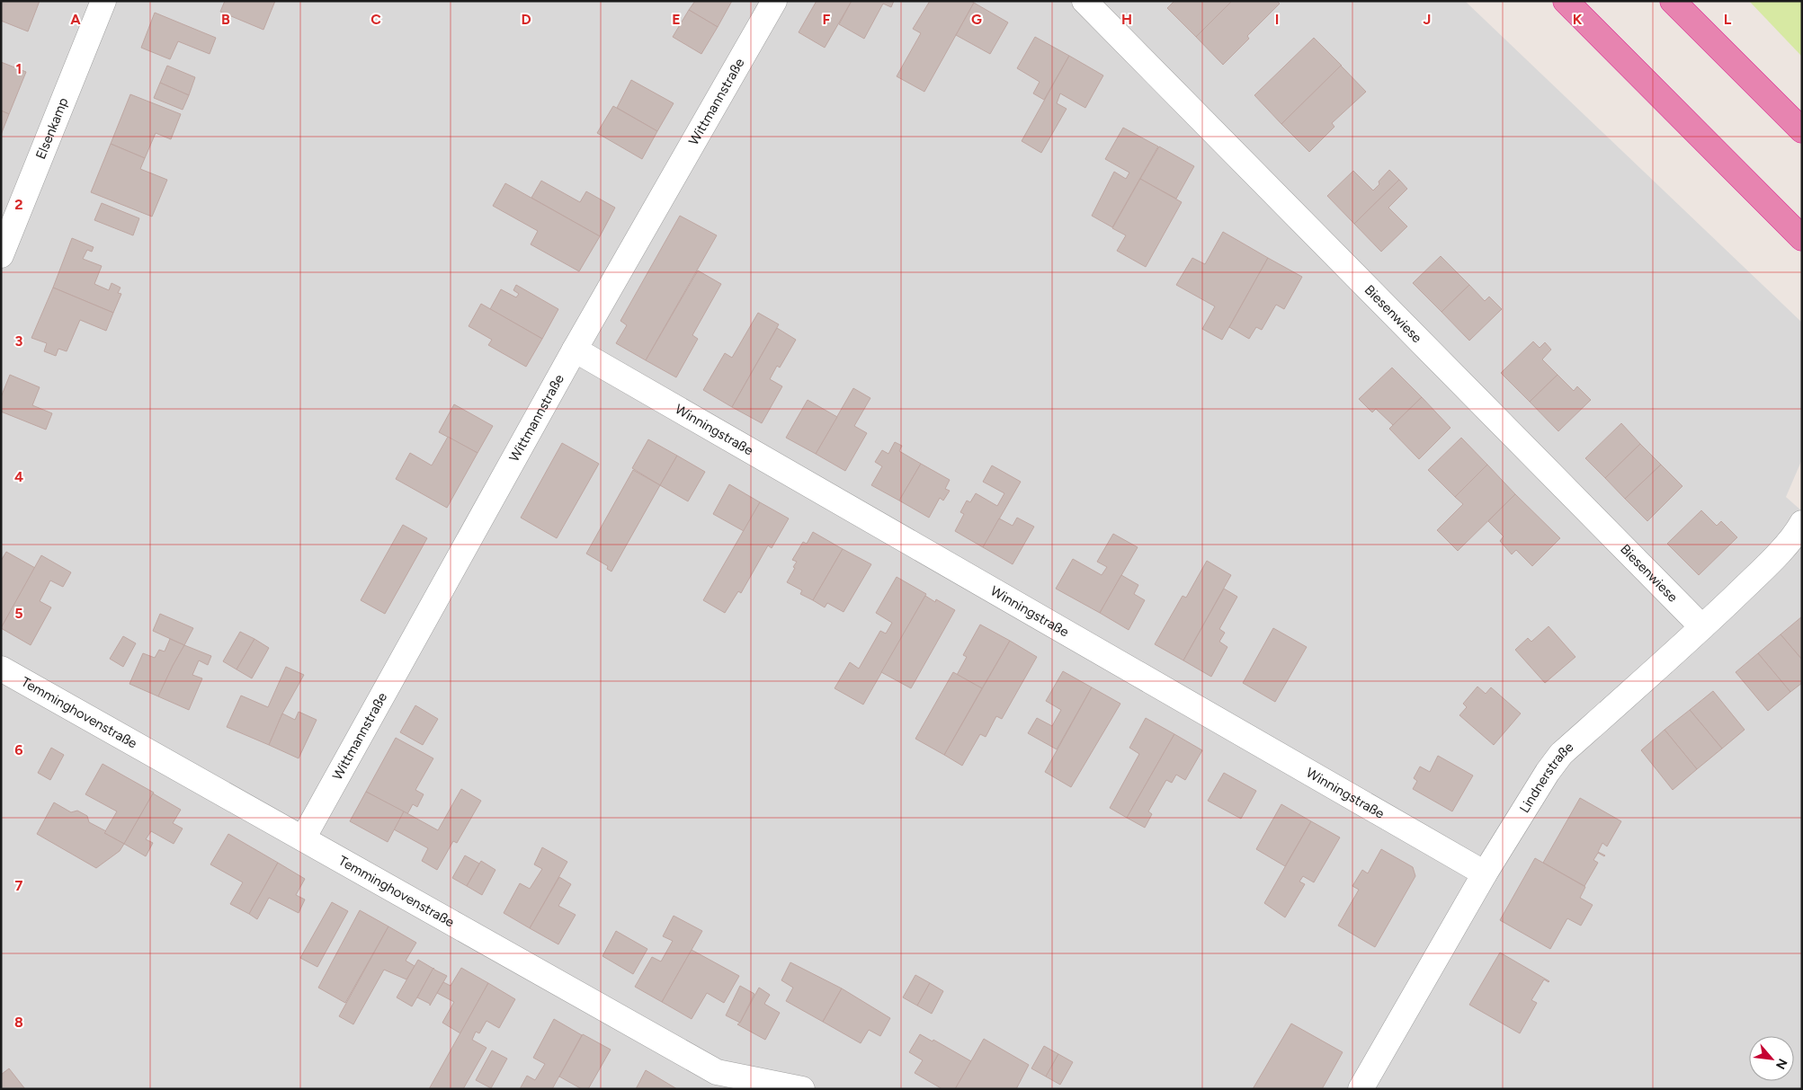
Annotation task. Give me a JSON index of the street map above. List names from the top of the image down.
{
  "streets": {
    "street": [
      "Wittmannstraße",
      "Elsenkamp",
      "Biesenwiese",
      "Winningstraße",
      "Temminghovenstraße",
      "Lindnerstraße"
    ]
  },
  "crossings": [
    ["Wittmannstraße", "Winningstraße"],
    ["Wittmannstraße", "Temminghovenstraße"],
    ["Biesenwiese", "Lindnerstraße"],
    ["Winningstraße", "Lindnerstraße"]
  ],
  "north": "bottom right",
  "grid": {
    "columns": [
      "A",
      "B",
      "C",
      "D",
      "E",
      "F",
      "G",
      "H",
      "I",
      "J",
      "K",
      "L"
    ],
    "rows": [
      "1",
      "2",
      "3",
      "4",
      "5",
      "6",
      "7",
      "8"
    ]
  }
}
